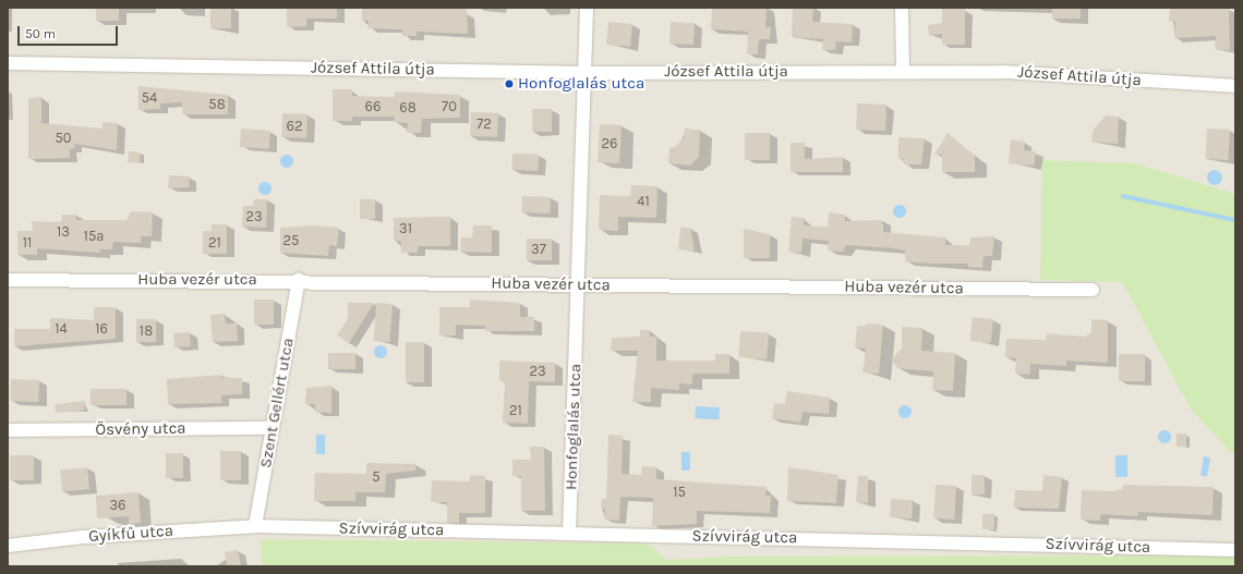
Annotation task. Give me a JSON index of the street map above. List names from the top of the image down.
{
  "streets": {
    "street": [
      "József Attila útja",
      "Huba vezér utca",
      "Szent Gellért utca",
      "Honfoglalás utca",
      "Ösvény utca",
      "Szívvirág utca",
      "Gyíkfű utca"
    ]
  },
  "crossings": [
    ["József Attila útja", "Honfoglalás utca"],
    ["Huba vezér utca", "Szent Gellért utca"],
    ["Huba vezér utca", "Honfoglalás utca"],
    ["Szent Gellért utca", "Ösvény utca"],
    ["Szent Gellért utca", "Szívvirág utca"],
    ["Szent Gellért utca", "Gyíkfű utca"],
    ["Honfoglalás utca", "Szívvirág utca"],
    ["Szívvirág utca", "Gyíkfű utca"]
  ],
  "places": ["Honfoglalás utca"],
  "house_numbers": [
    "54",
    "58",
    "66",
    "70",
    "68",
    "72",
    "62",
    "50",
    "26",
    "41",
    "23",
    "31",
    "13",
    "15a",
    "25",
    "11",
    "21",
    "37",
    "14",
    "16",
    "18",
    "23",
    "21",
    "5",
    "15",
    "36"
  ],
  "scale_bar": "50 m"
}
